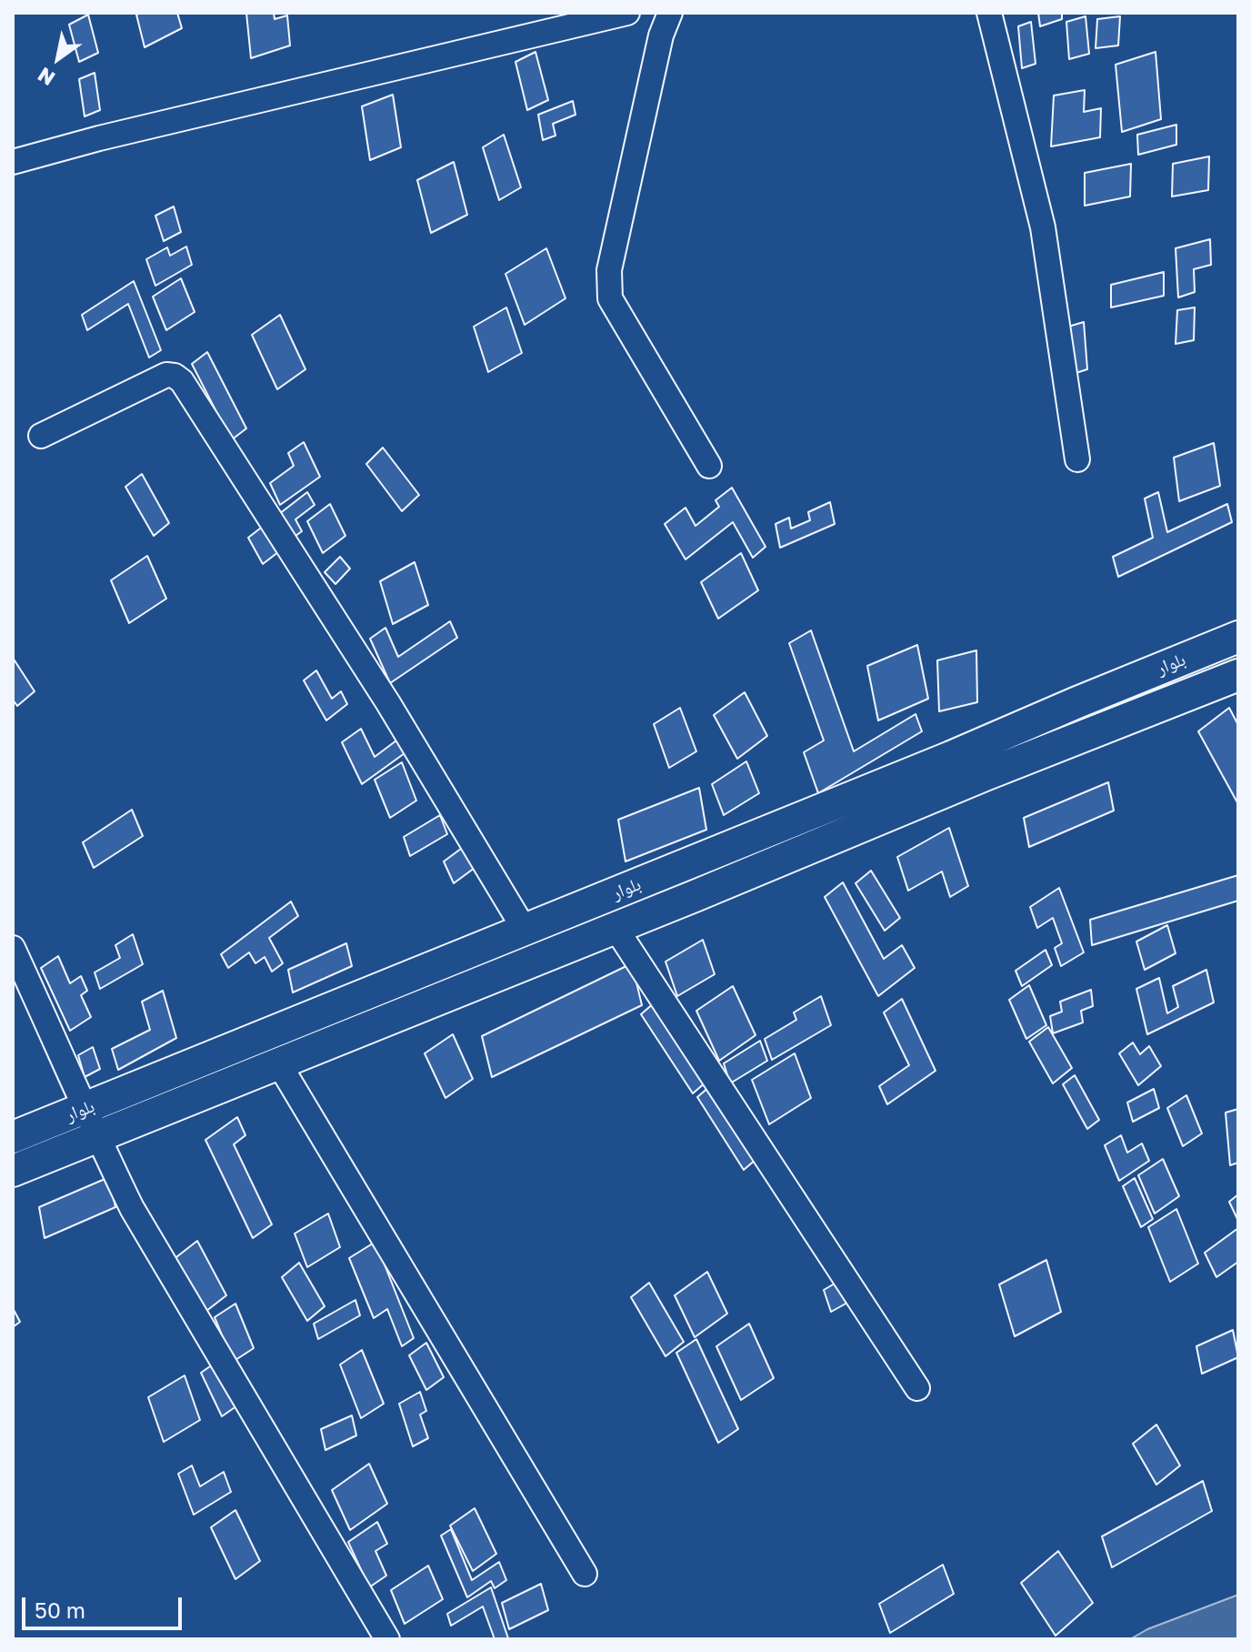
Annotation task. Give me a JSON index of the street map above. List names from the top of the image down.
{
  "streets": {
    "main road": ["بلوار"]
  },
  "scale_bar": "50 m",
  "north": "bottom left"
}
